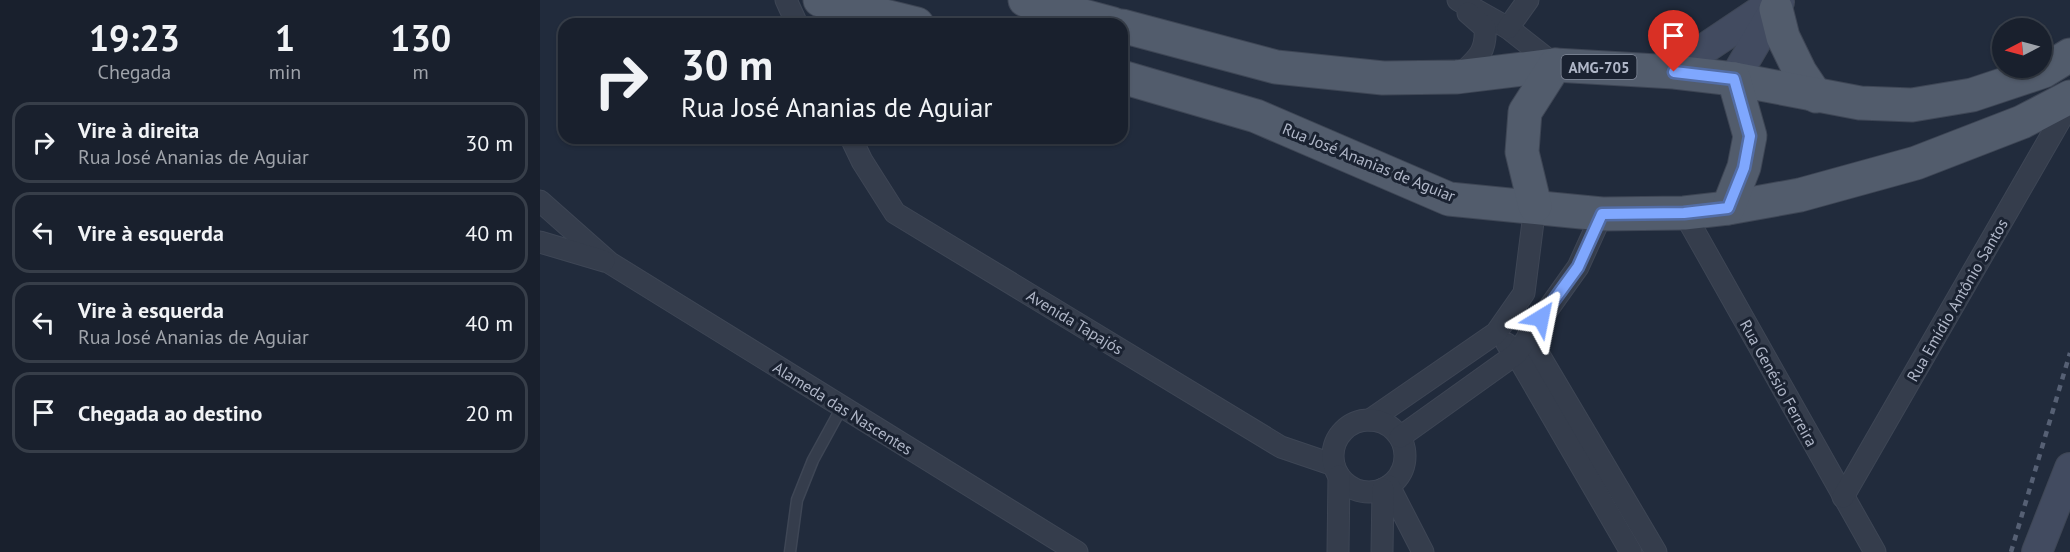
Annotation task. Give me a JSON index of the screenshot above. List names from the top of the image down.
{
  "streets": {
    "main road": ["AMG-705", "Rua José Ananias de Aguiar"],
    "street": [
      "Rua Emídio Antônio Santos",
      "Avenida Tapajós",
      "Rua Genésio Ferreira",
      "Alameda das Nascentes"
    ]
  },
  "crossings": [
    ["Rua José Ananias de Aguiar", "Rua Genésio Ferreira"],
    ["Rua Emídio Antônio Santos", "Rua Genésio Ferreira"]
  ],
  "north": "left",
  "page": {
    "eta": [
      "19:23",
      "Chegada",
      "1",
      "min",
      "130",
      "m"
    ],
    "turn": ["30 m", "Rua José Ananias de Aguiar"],
    "list": [
      {
        "name": "Vire à direita",
        "note": "Rua José Ananias de Aguiar",
        "value": "30 m"
      },
      {
        "name": "Vire à esquerda",
        "value": "40 m"
      },
      {
        "name": "Vire à esquerda",
        "note": "Rua José Ananias de Aguiar",
        "value": "40 m"
      },
      {
        "name": "Chegada ao destino",
        "value": "20 m"
      }
    ]
  }
}
